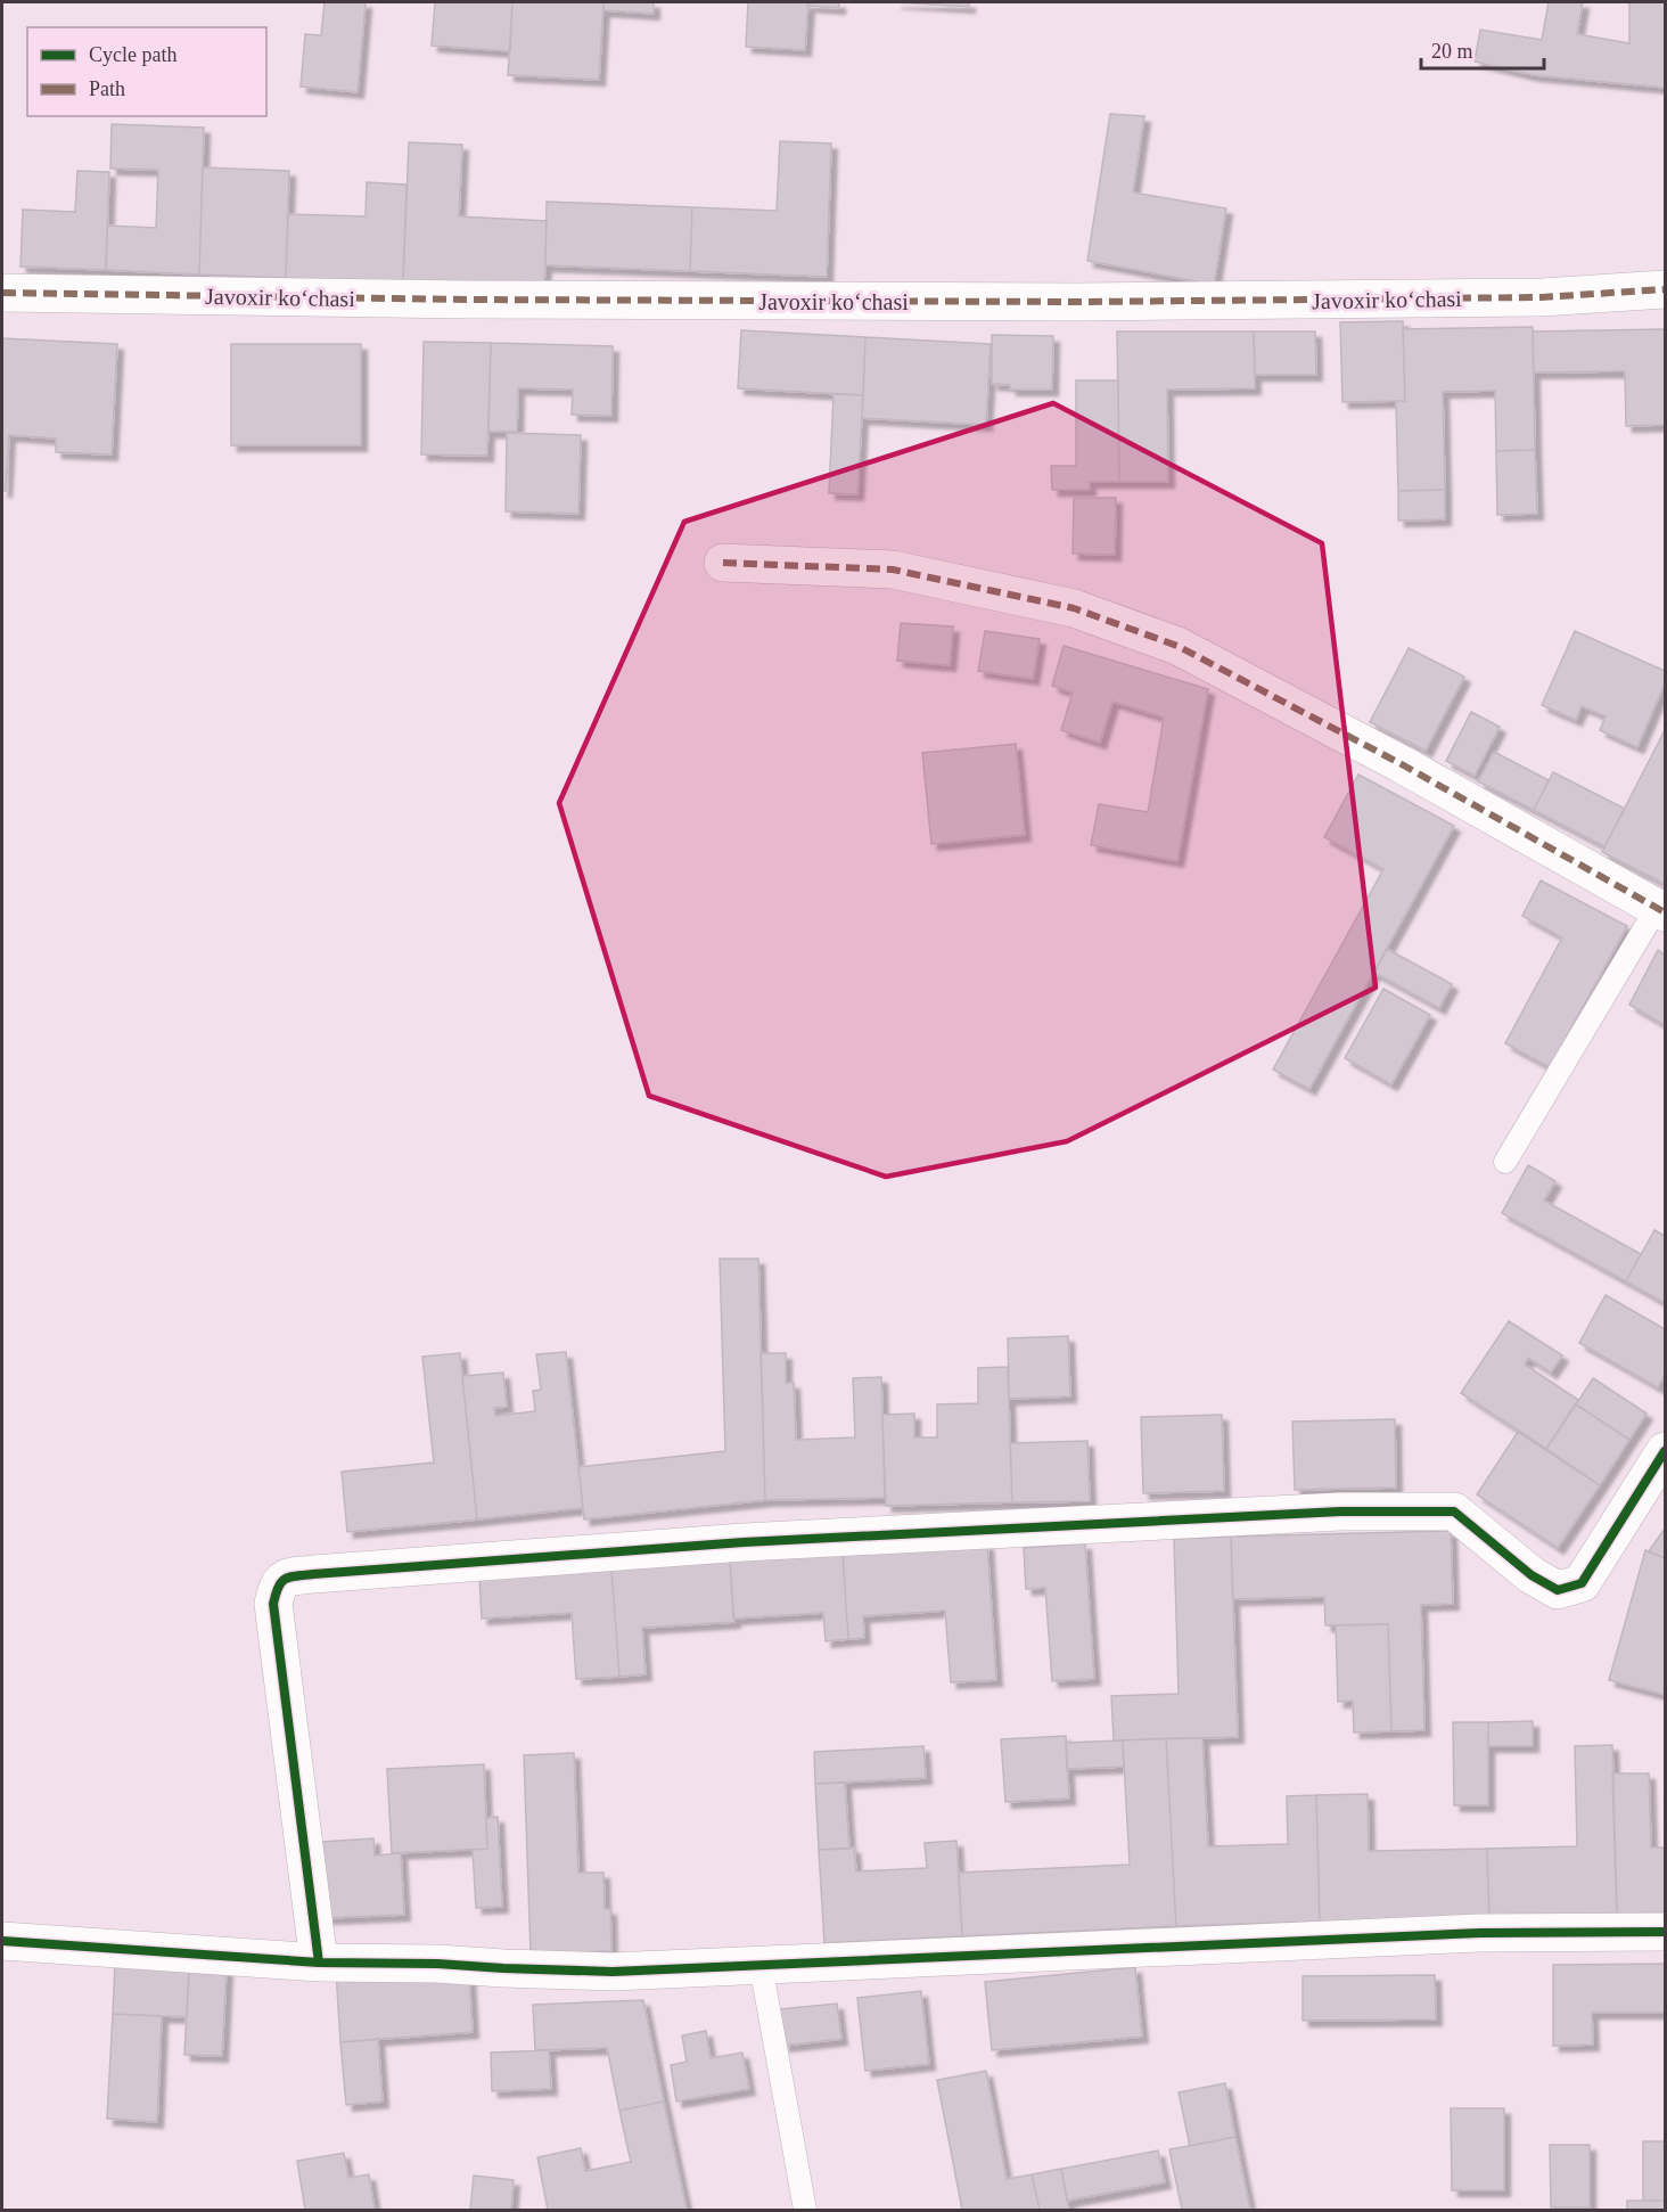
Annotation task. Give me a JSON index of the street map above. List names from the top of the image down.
{
  "streets": {
    "street": ["Javoxir koʻchasi"]
  },
  "legend": ["Cycle path", "Path"],
  "scale_bar": "20 m"
}
